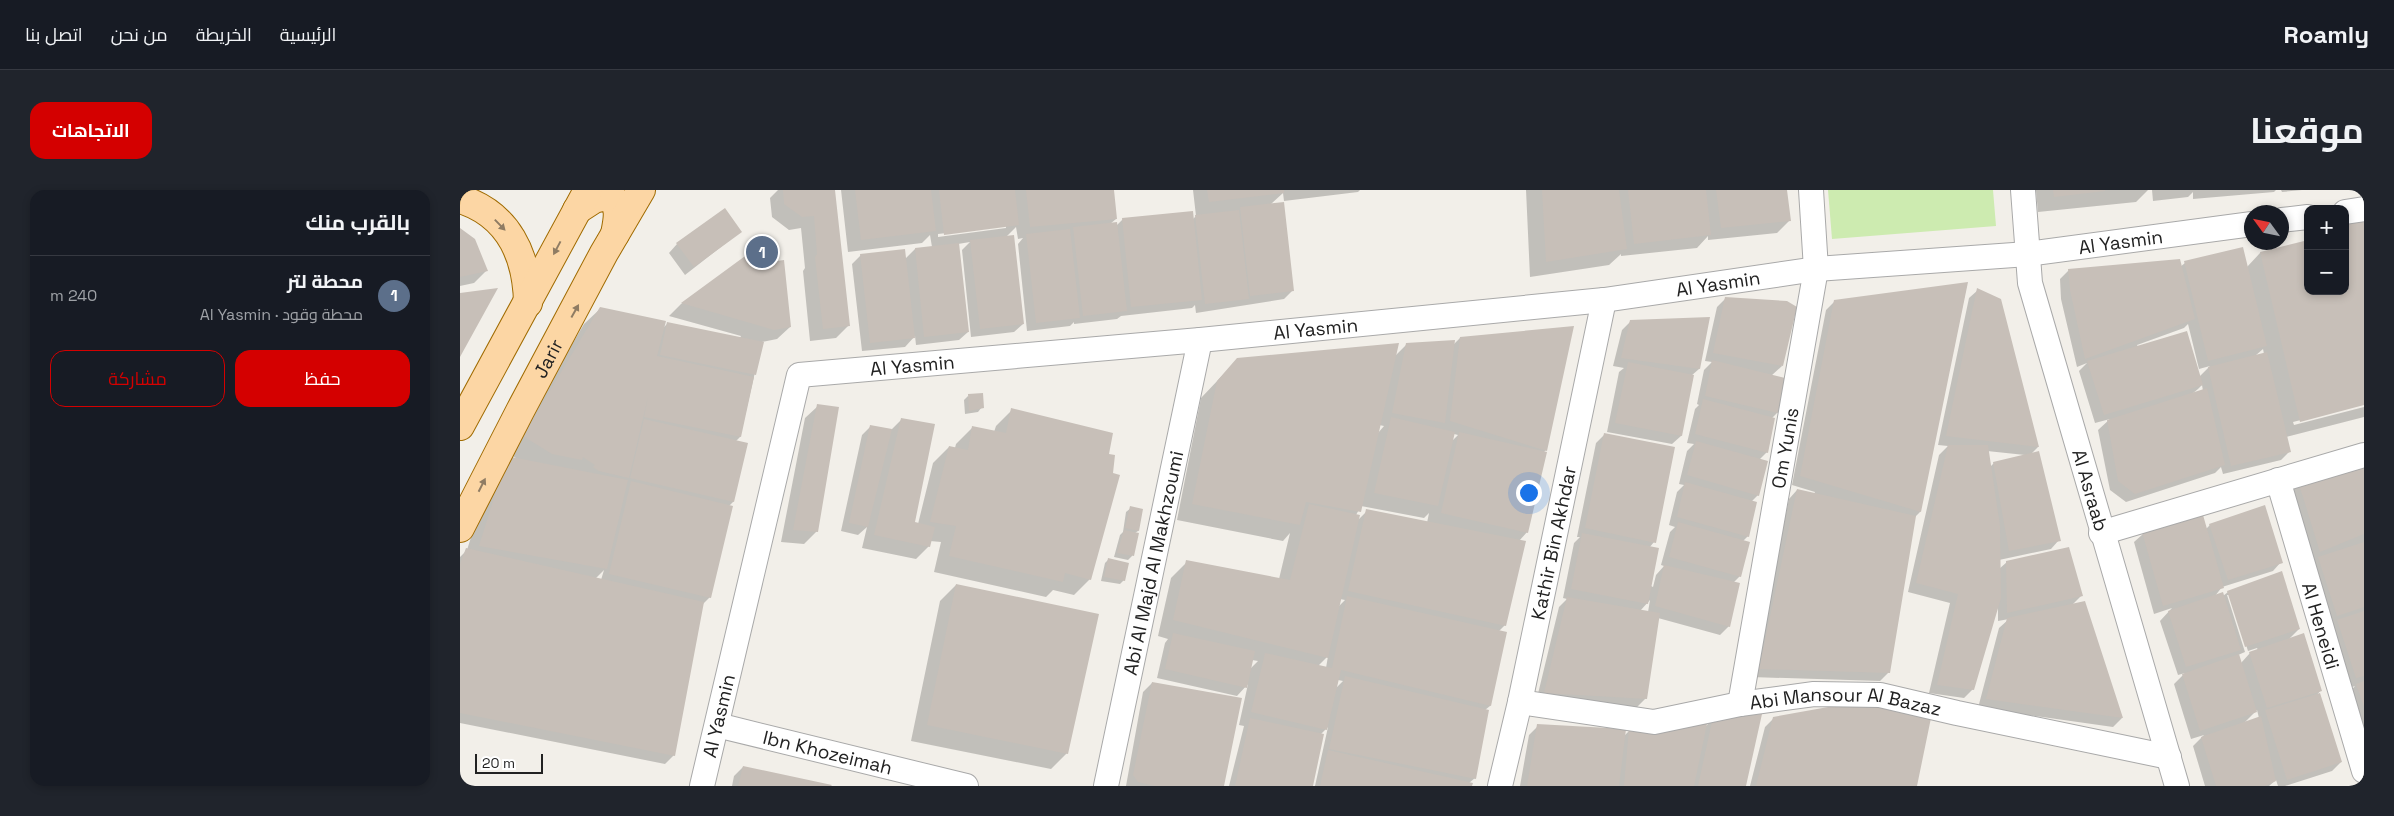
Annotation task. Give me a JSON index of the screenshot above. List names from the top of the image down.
{
  "streets": {
    "main road": ["Jarir"],
    "street": [
      "Al Yasmin",
      "Om Yunis",
      "Al Asraab",
      "Kathir Bin Akhdar",
      "Abi Al Majd Al Makhzoumi",
      "Al Heneidi",
      "Abi Mansour Al Bazaz",
      "Ibn Khozeimah"
    ]
  },
  "crossings": [
    ["Al Yasmin", "Om Yunis"],
    ["Al Yasmin", "Al Asraab"],
    ["Al Yasmin", "Kathir Bin Akhdar"],
    ["Al Yasmin", "Abi Al Majd Al Makhzoumi"],
    ["Al Yasmin", "Ibn Khozeimah"],
    ["Om Yunis", "Abi Mansour Al Bazaz"],
    ["Al Asraab", "Abi Mansour Al Bazaz"],
    ["Kathir Bin Akhdar", "Abi Mansour Al Bazaz"]
  ],
  "scale_bar": "20 m",
  "north": "top left",
  "page": {
    "header": "Roamly",
    "nav": [
      "الرئيسية",
      "الخريطة",
      "من نحن",
      "اتصل بنا"
    ],
    "title": "موقعنا",
    "buttons": [
      "الاتجاهات",
      ["حفظ", "مشاركة"]
    ],
    "heading": "بالقرب منك",
    "map_buttons": ["+", "−"],
    "pins": "1",
    "list": [
      {
        "mark": "1",
        "name": "محطة لتر",
        "note": "محطة وقود · Al Yasmin",
        "value": "240 m"
      }
    ],
    "scale": "20 m"
  }
}
